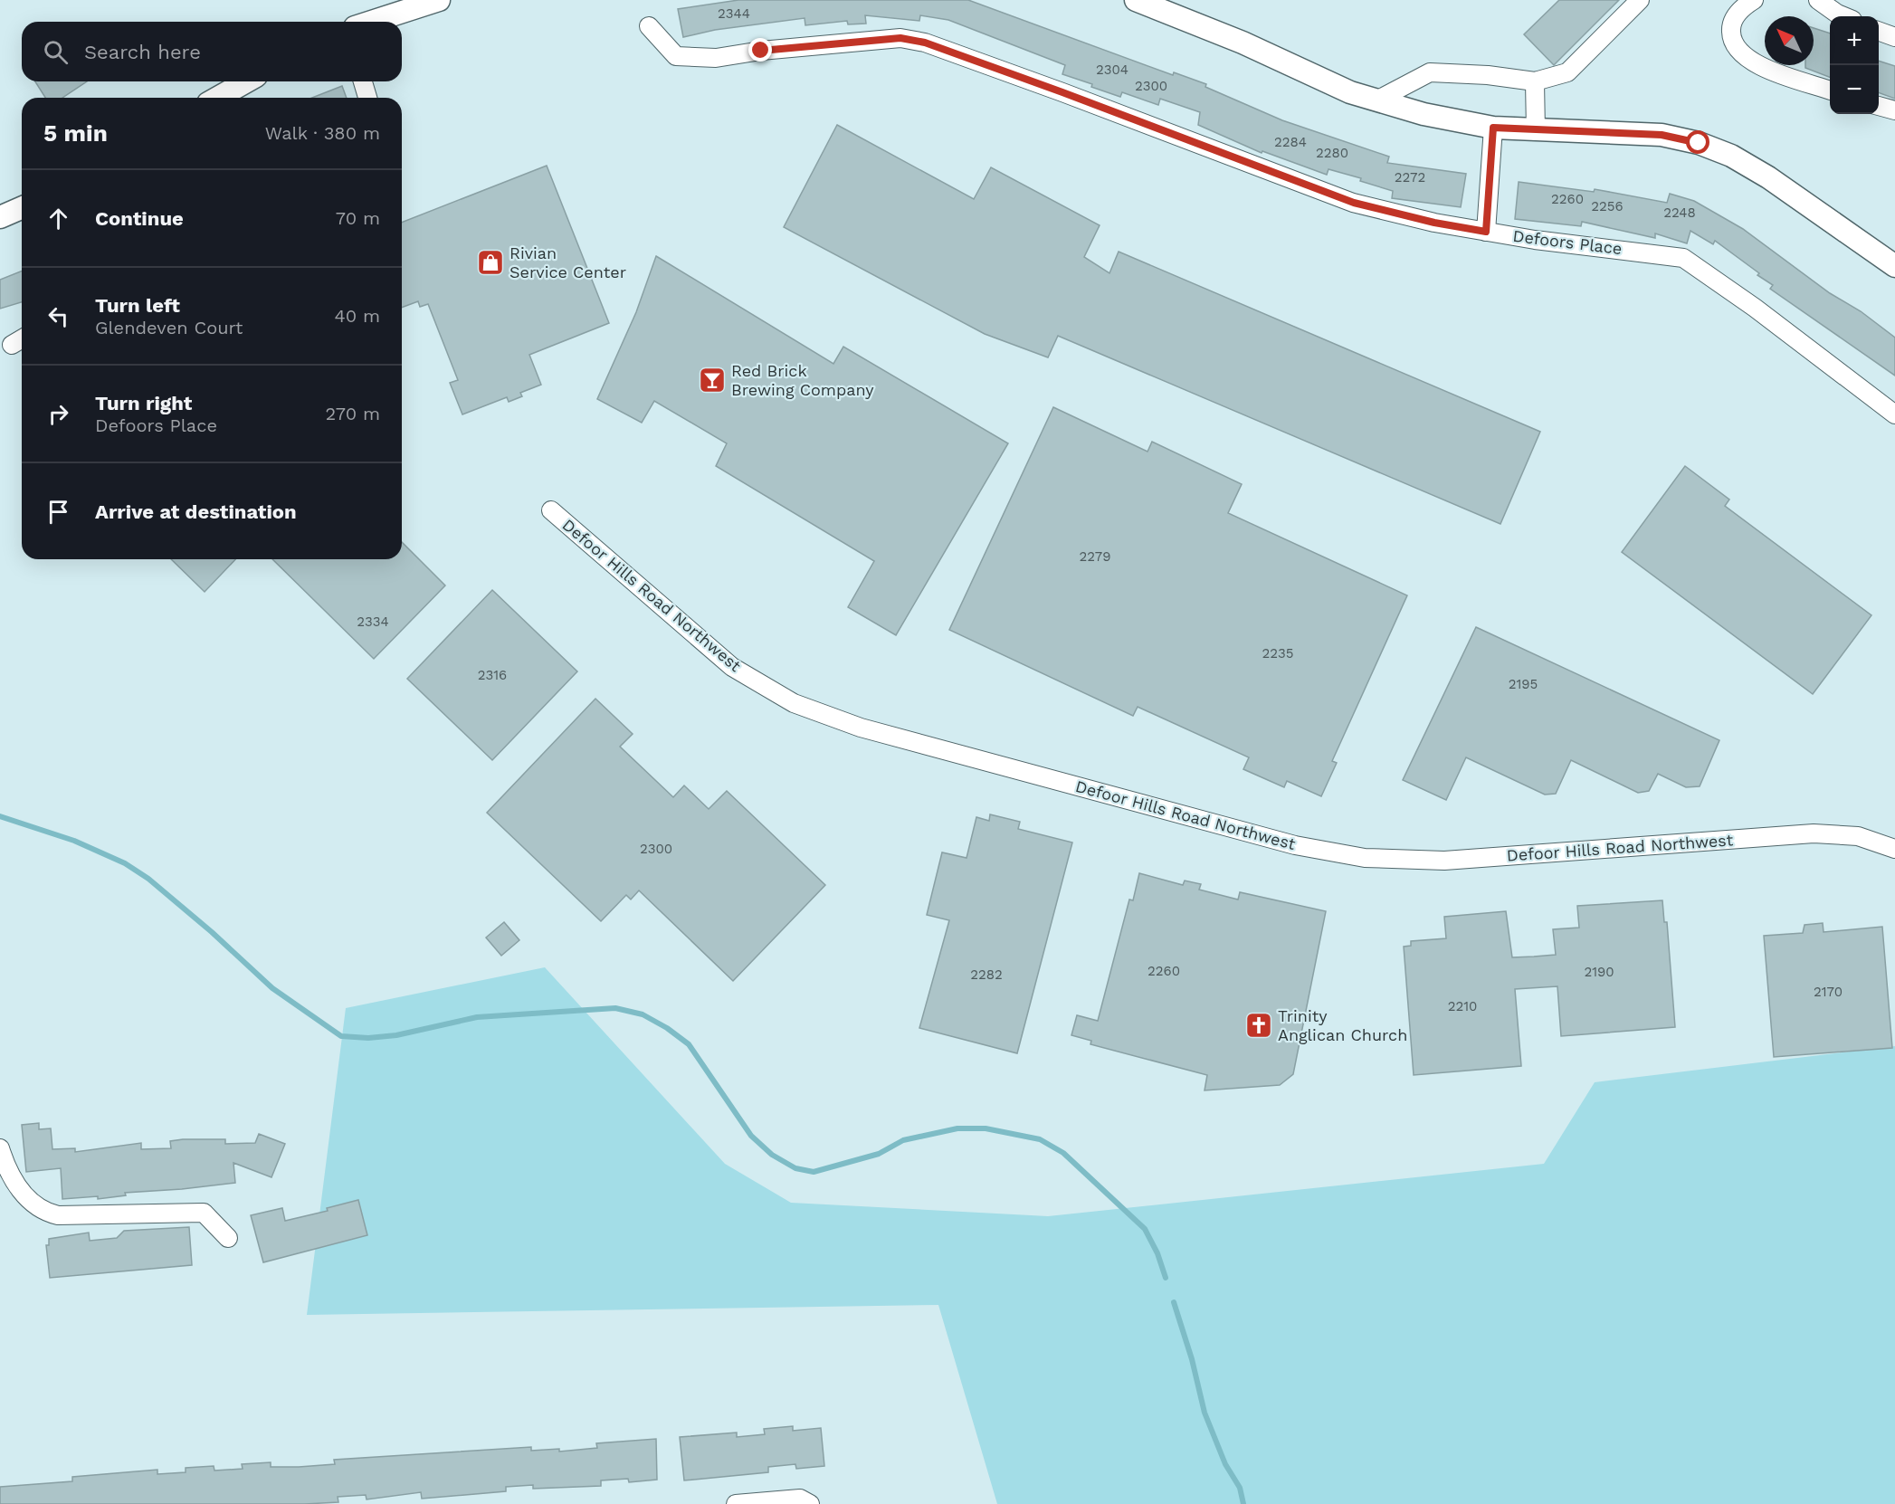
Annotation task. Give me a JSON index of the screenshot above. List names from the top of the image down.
{
  "streets": {
    "street": ["Defoors Place", "Defoor Hills Road Northwest"]
  },
  "places": {
    "shop": ["Rivian Service Center"],
    "bar": ["Red Brick Brewing Company"],
    "church": ["Trinity Anglican Church"]
  },
  "house_numbers": [
    "2344",
    "2304",
    "2300",
    "2284",
    "2280",
    "2272",
    "2260",
    "2256",
    "2248",
    "2279",
    "2334",
    "2235",
    "2316",
    "2195",
    "2300",
    "2260",
    "2190",
    "2282",
    "2170",
    "2210"
  ],
  "north": "top left",
  "page": {
    "map_buttons": ["+", "−"],
    "search": "Search here",
    "heading": ["5 min", "Walk · 380 m"],
    "list": [
      ["Continue", "70 m"],
      ["Turn left", "Glendeven Court", "40 m"],
      ["Turn right", "Defoors Place", "270 m"],
      "Arrive at destination"
    ]
  }
}
